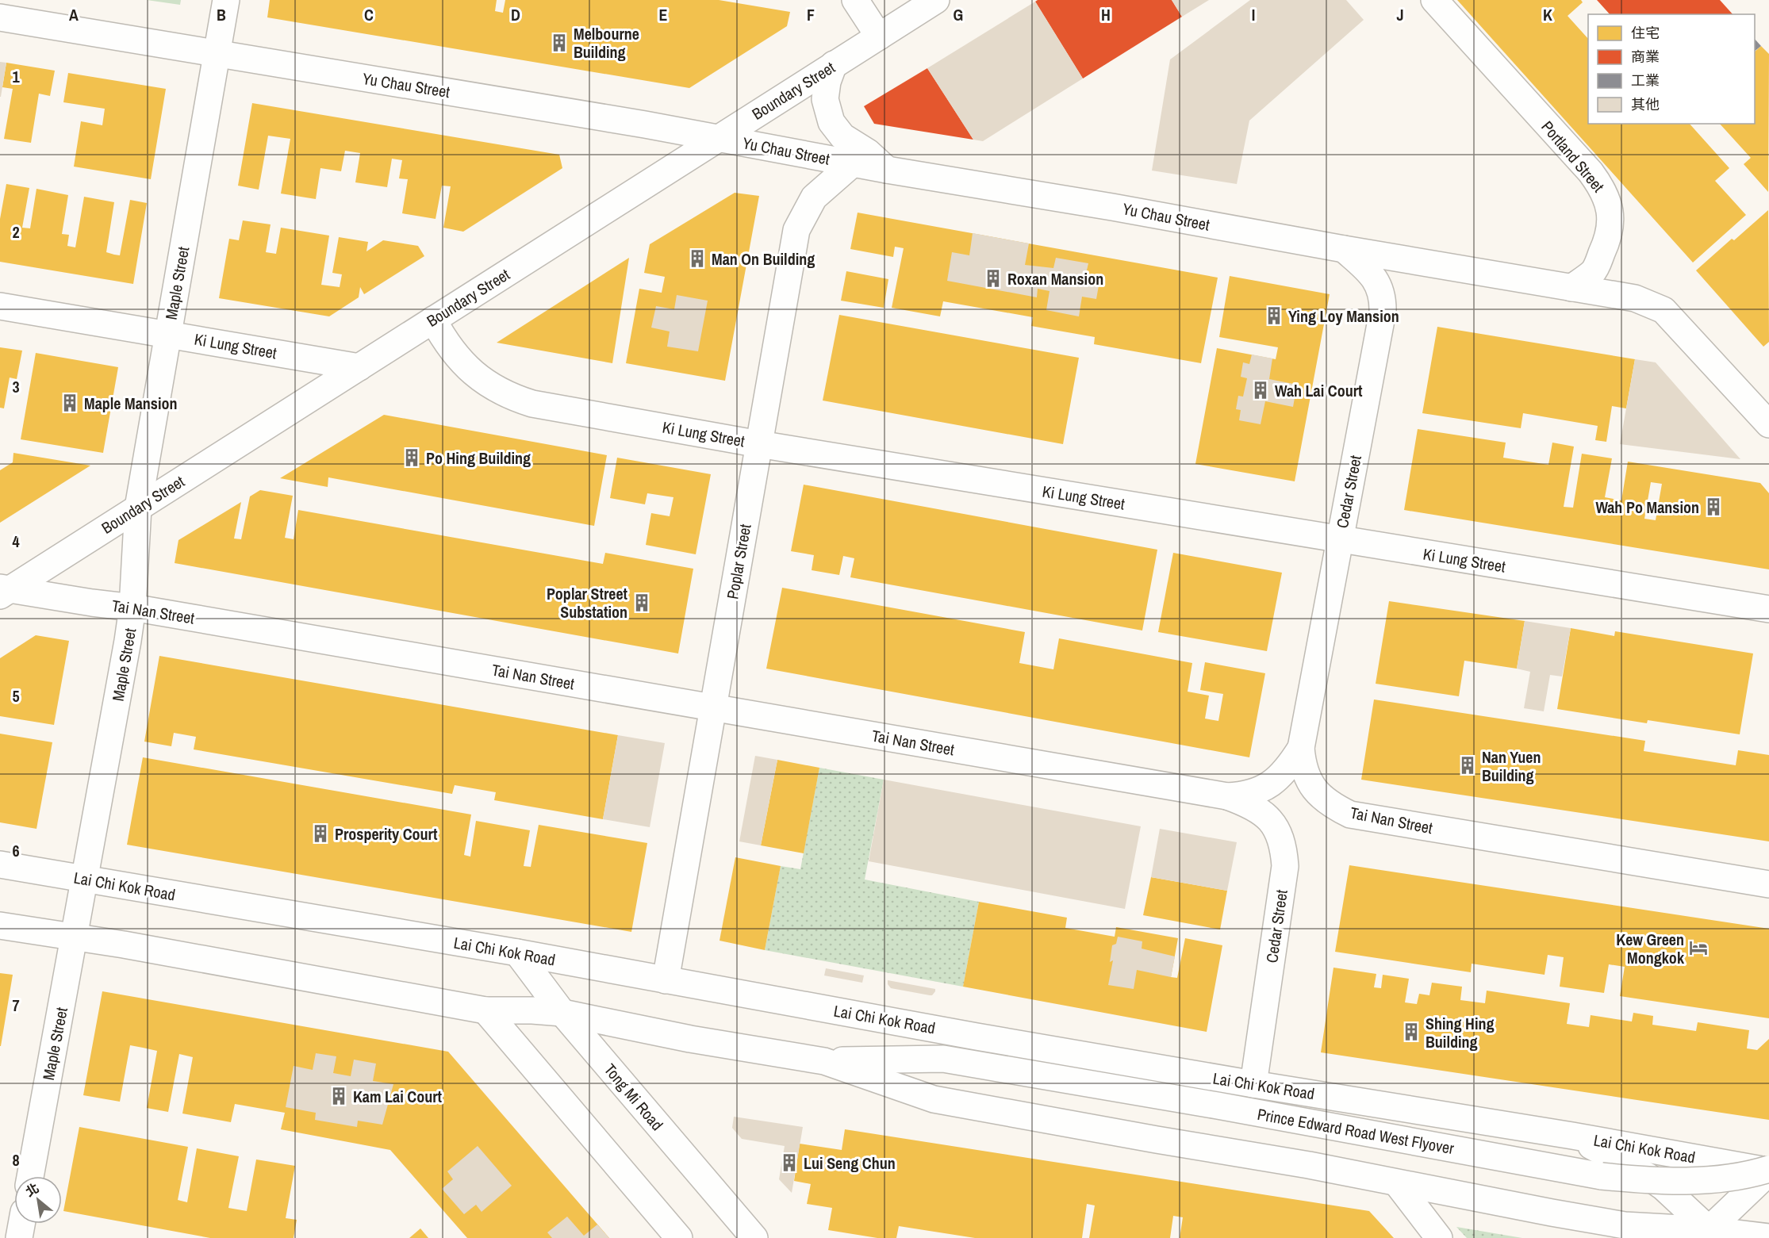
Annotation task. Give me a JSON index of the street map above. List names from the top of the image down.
{
  "streets": {
    "street": [
      "Yu Chau Street",
      "Boundary Street",
      "Portland Street",
      "Maple Street",
      "Ki Lung Street",
      "Cedar Street",
      "Poplar Street",
      "Tai Nan Street",
      "Lai Chi Kok Road",
      "Tong Mi Road",
      "Prince Edward Road West Flyover"
    ]
  },
  "crossings": [
    ["Yu Chau Street", "Boundary Street"],
    ["Yu Chau Street", "Portland Street"],
    ["Yu Chau Street", "Maple Street"],
    ["Yu Chau Street", "Cedar Street"],
    ["Yu Chau Street", "Poplar Street"],
    ["Boundary Street", "Maple Street"],
    ["Boundary Street", "Ki Lung Street"],
    ["Boundary Street", "Tai Nan Street"],
    ["Maple Street", "Ki Lung Street"],
    ["Maple Street", "Tai Nan Street"],
    ["Maple Street", "Lai Chi Kok Road"],
    ["Ki Lung Street", "Cedar Street"],
    ["Ki Lung Street", "Poplar Street"],
    ["Cedar Street", "Tai Nan Street"],
    ["Cedar Street", "Lai Chi Kok Road"],
    ["Poplar Street", "Tai Nan Street"],
    ["Poplar Street", "Lai Chi Kok Road"],
    ["Lai Chi Kok Road", "Tong Mi Road"],
    ["Lai Chi Kok Road", "Prince Edward Road West Flyover"]
  ],
  "places": {
    "building": [
      "Melbourne Building",
      "Man On Building",
      "Roxan Mansion",
      "Ying Loy Mansion",
      "Wah Lai Court",
      "Maple Mansion",
      "Po Hing Building",
      "Wah Po Mansion",
      "Poplar Street Substation",
      "Nan Yuen Building",
      "Prosperity Court",
      "Shing Hing Building",
      "Kam Lai Court",
      "Lui Seng Chun"
    ],
    "hotel": ["Kew Green Mongkok"]
  },
  "legend": [
    "住宅",
    "商業",
    "工業",
    "其他"
  ],
  "north": "top left",
  "grid": {
    "columns": [
      "A",
      "B",
      "C",
      "D",
      "E",
      "F",
      "G",
      "H",
      "I",
      "J",
      "K"
    ],
    "rows": [
      "1",
      "2",
      "3",
      "4",
      "5",
      "6",
      "7",
      "8"
    ]
  }
}
